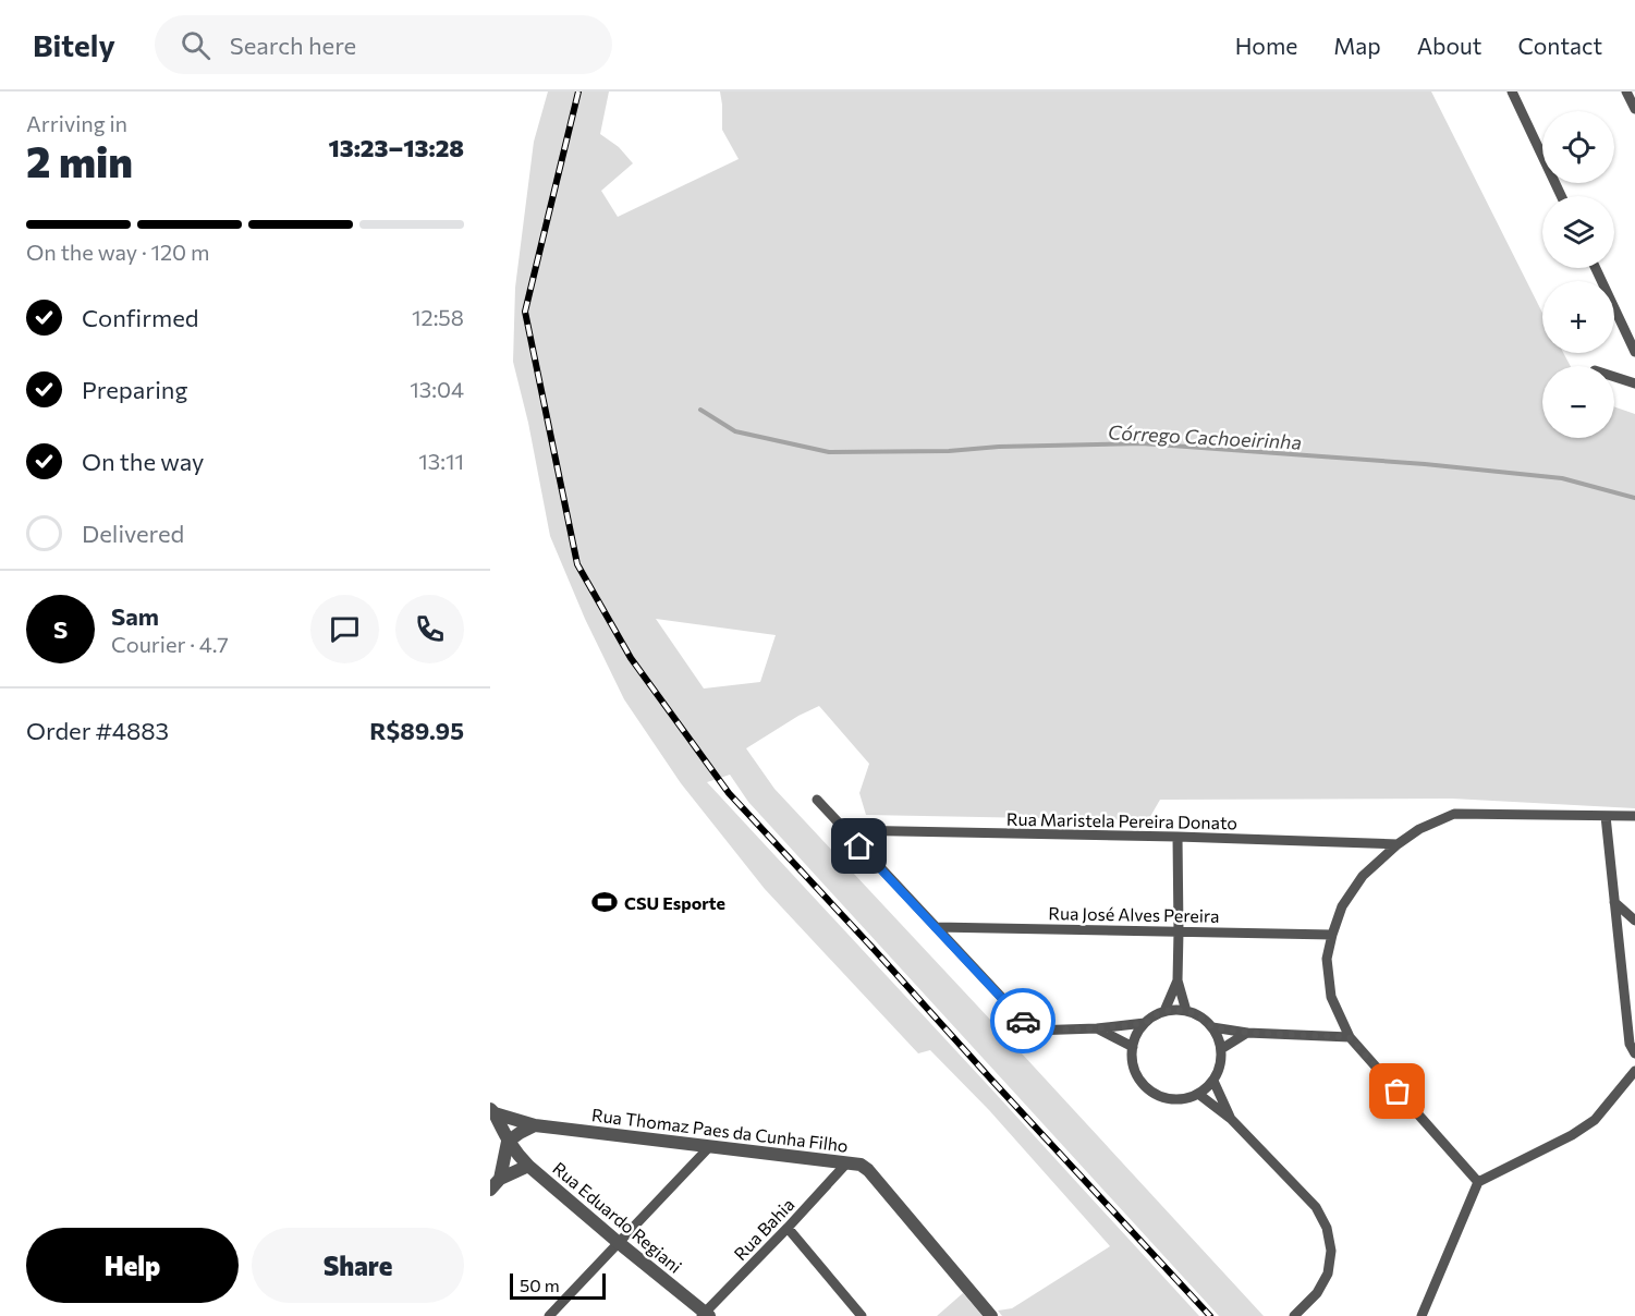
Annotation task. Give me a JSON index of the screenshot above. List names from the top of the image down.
{
  "streets": {
    "street": [
      "Rua Maristela Pereira Donato",
      "Rua José Alves Pereira",
      "Rua Thomaz Paes da Cunha Filho",
      "Rua Eduardo Regiani",
      "Rua Bahia"
    ]
  },
  "crossings": [
    ["Rua Thomaz Paes da Cunha Filho", "Rua Eduardo Regiani"],
    ["Rua Thomaz Paes da Cunha Filho", "Rua Bahia"],
    ["Rua Eduardo Regiani", "Rua Bahia"]
  ],
  "water": ["Córrego Cachoeirinha"],
  "places": {
    "sports": ["CSU Esporte"]
  },
  "scale_bar": "50 m",
  "page": {
    "header": "Bitely",
    "search": "Search here",
    "nav": [
      "Home",
      "Map",
      "About",
      "Contact"
    ],
    "heading": ["2 min", "Arriving in", "13:23–13:28"],
    "panel": [
      "Sam",
      "Courier · 4.7",
      "Order #4883",
      "R$89.95"
    ],
    "map_buttons": ["+", "−"],
    "bar": "On the way · 120 m",
    "list": [
      ["Confirmed", "12:58"],
      ["Preparing", "13:04"],
      ["On the way", "13:11"],
      "Delivered"
    ],
    "round": "S",
    "buttons": ["Help", "Share"],
    "scale": "50 m"
  }
}
